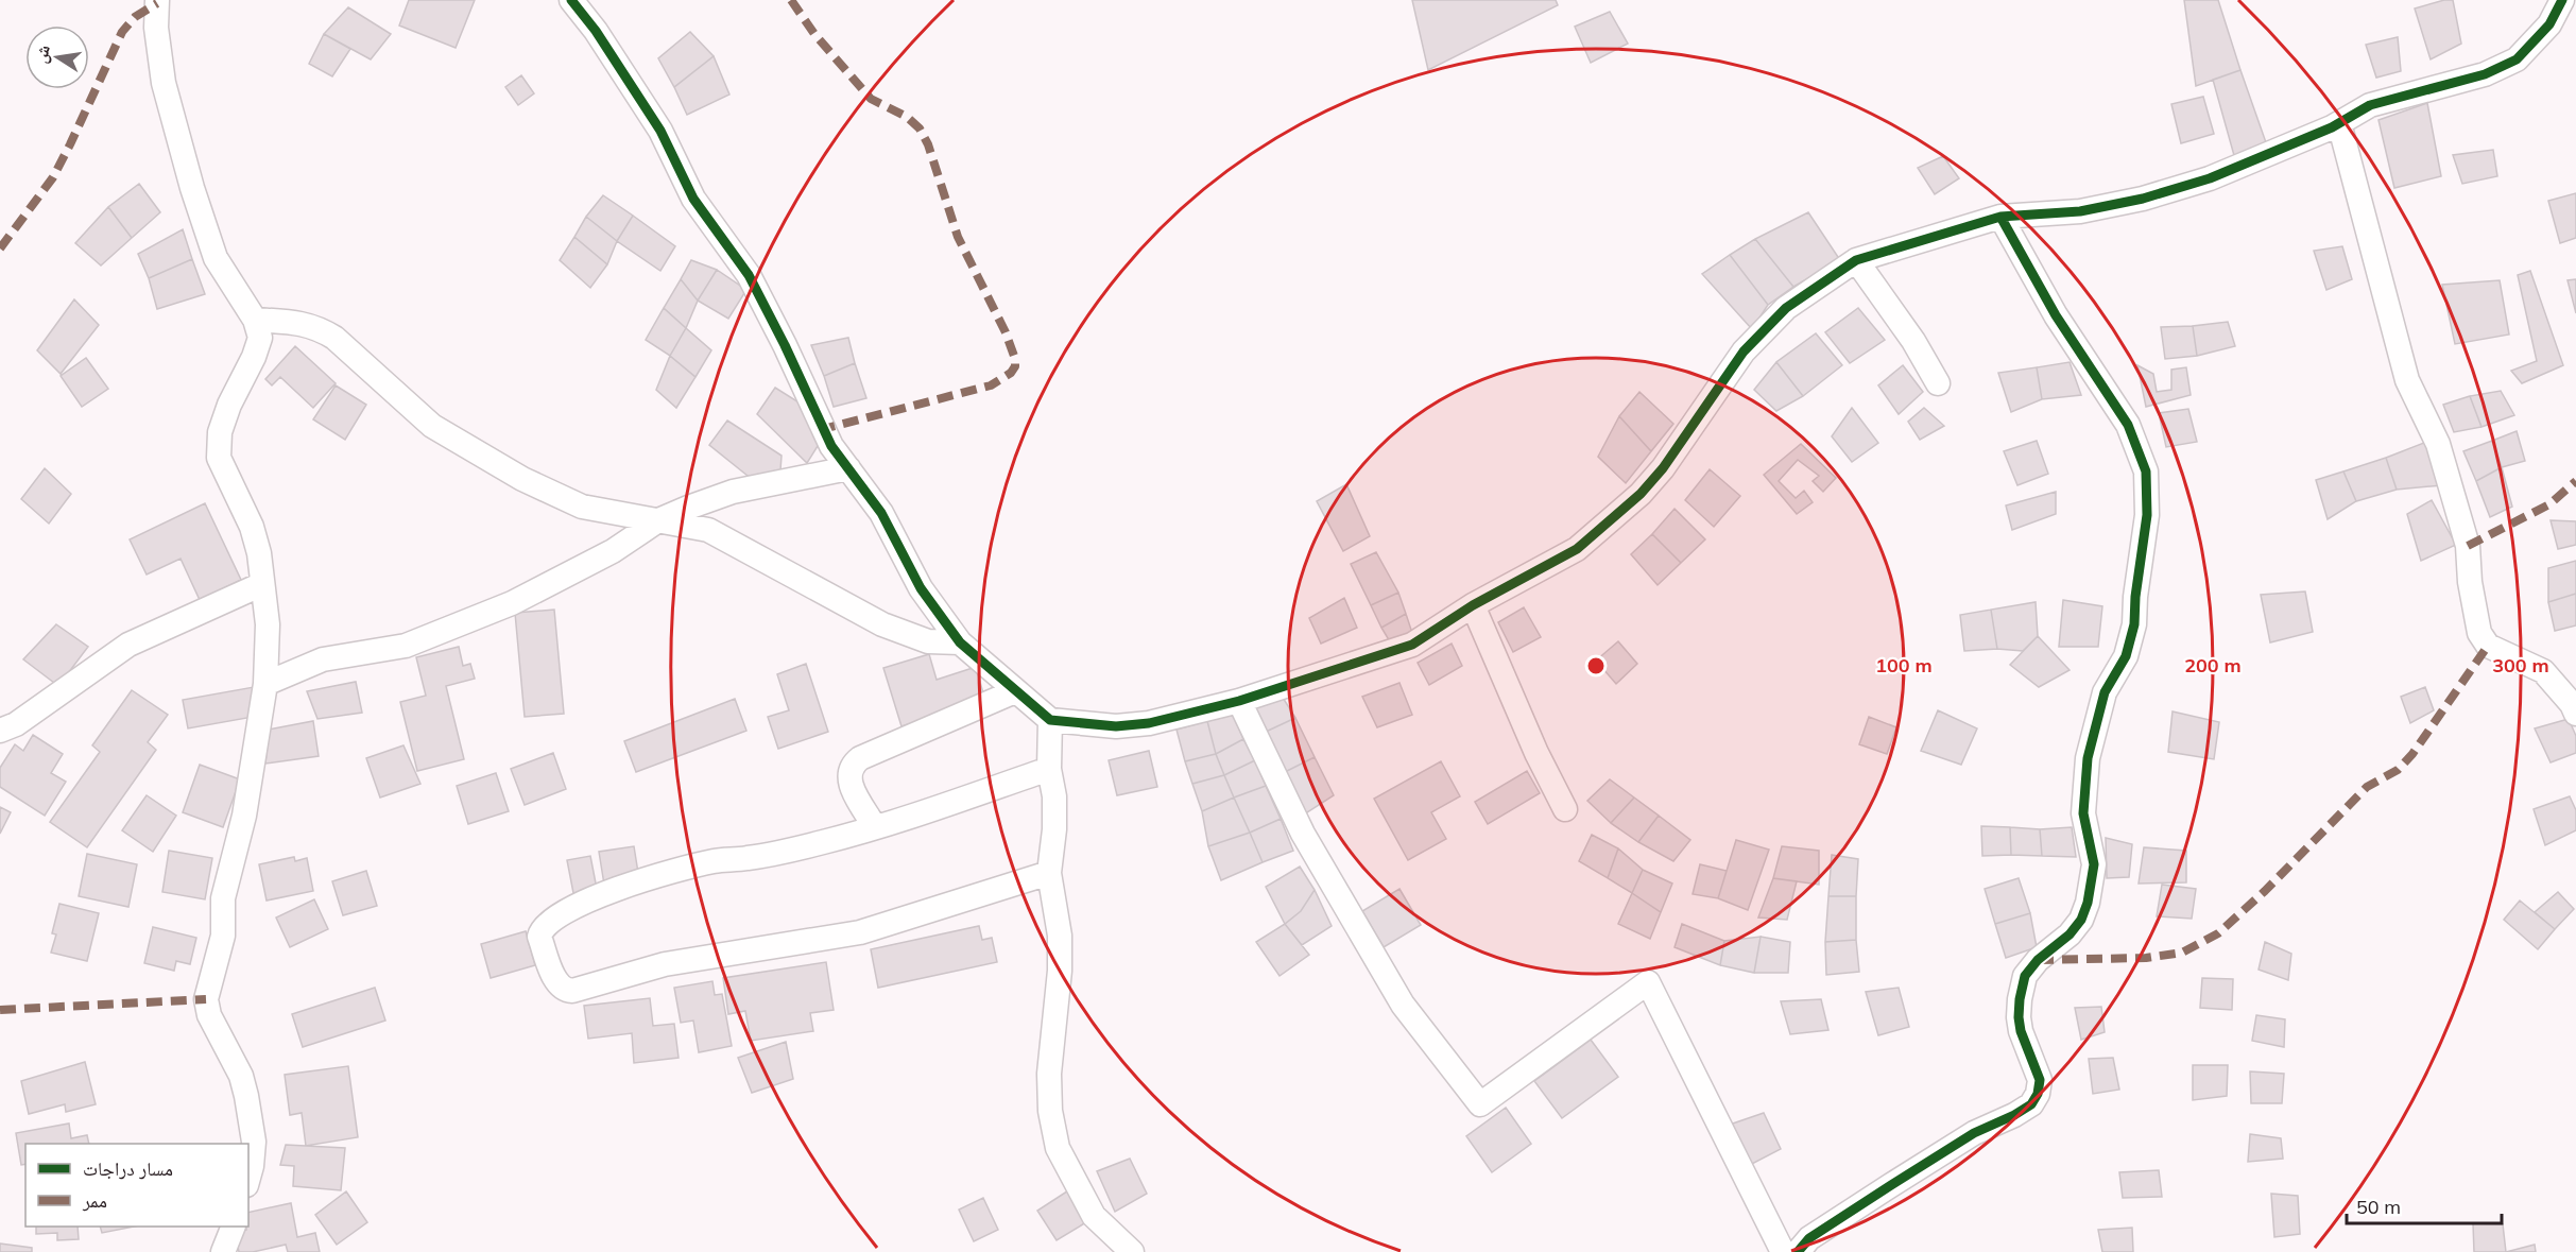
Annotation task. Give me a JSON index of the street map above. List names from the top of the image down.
{
  "legend": ["مسار دراجات", "ممر"],
  "scale_bar": "50 m",
  "north": "left",
  "rings": ["100 m", "200 m", "300 m"]
}
